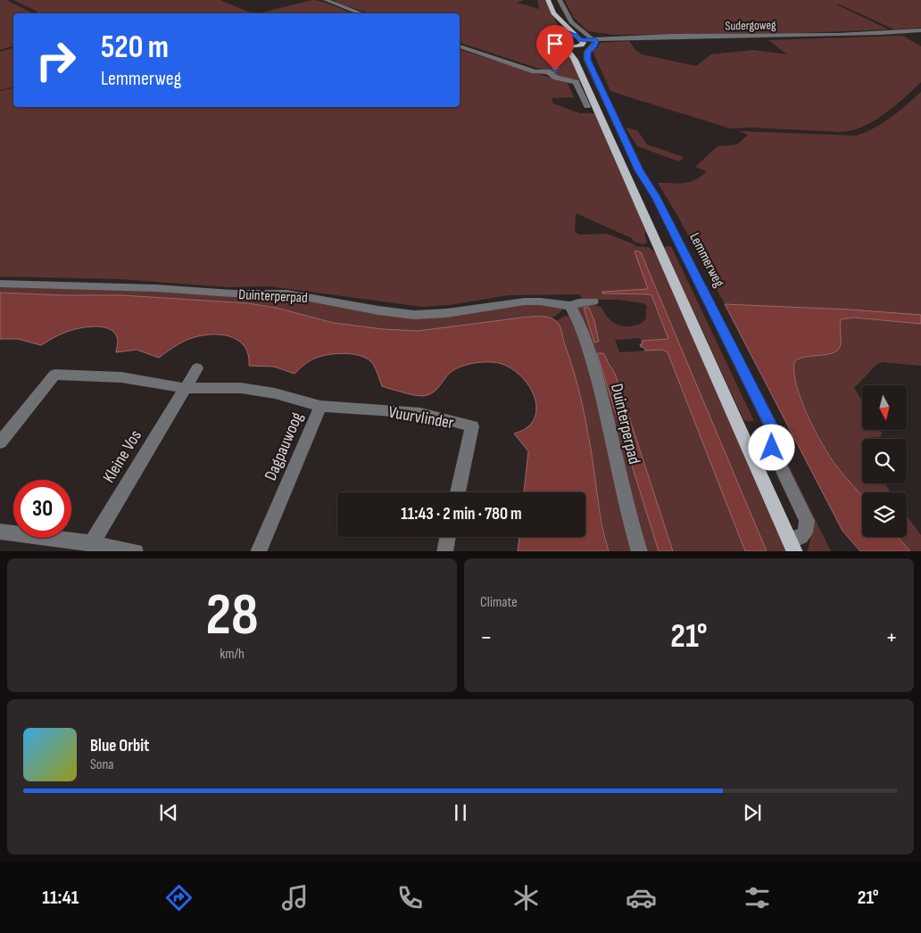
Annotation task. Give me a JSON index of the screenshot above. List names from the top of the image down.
{
  "streets": {
    "main road": ["Lemmerweg"],
    "street": [
      "Sudergoweg",
      "Duinterperpad",
      "Vuurvlinder",
      "Dagpauwoog",
      "Kleine Vos"
    ]
  },
  "crossings": [
    ["Sudergoweg", "Lemmerweg"],
    ["Vuurvlinder", "Dagpauwoog"],
    ["Dagpauwoog", "Kleine Vos"]
  ],
  "north": "bottom",
  "page": {
    "turn": ["520 m", "Lemmerweg"],
    "limit": "30",
    "trip": "11:43 · 2 min · 780 m",
    "tile": [
      ["28", "km/h"],
      "Climate"
    ],
    "heat": ["−", "21°", "+"],
    "song": ["Blue Orbit", "Sona"],
    "tabs": ["11:41", "21°"]
  }
}
